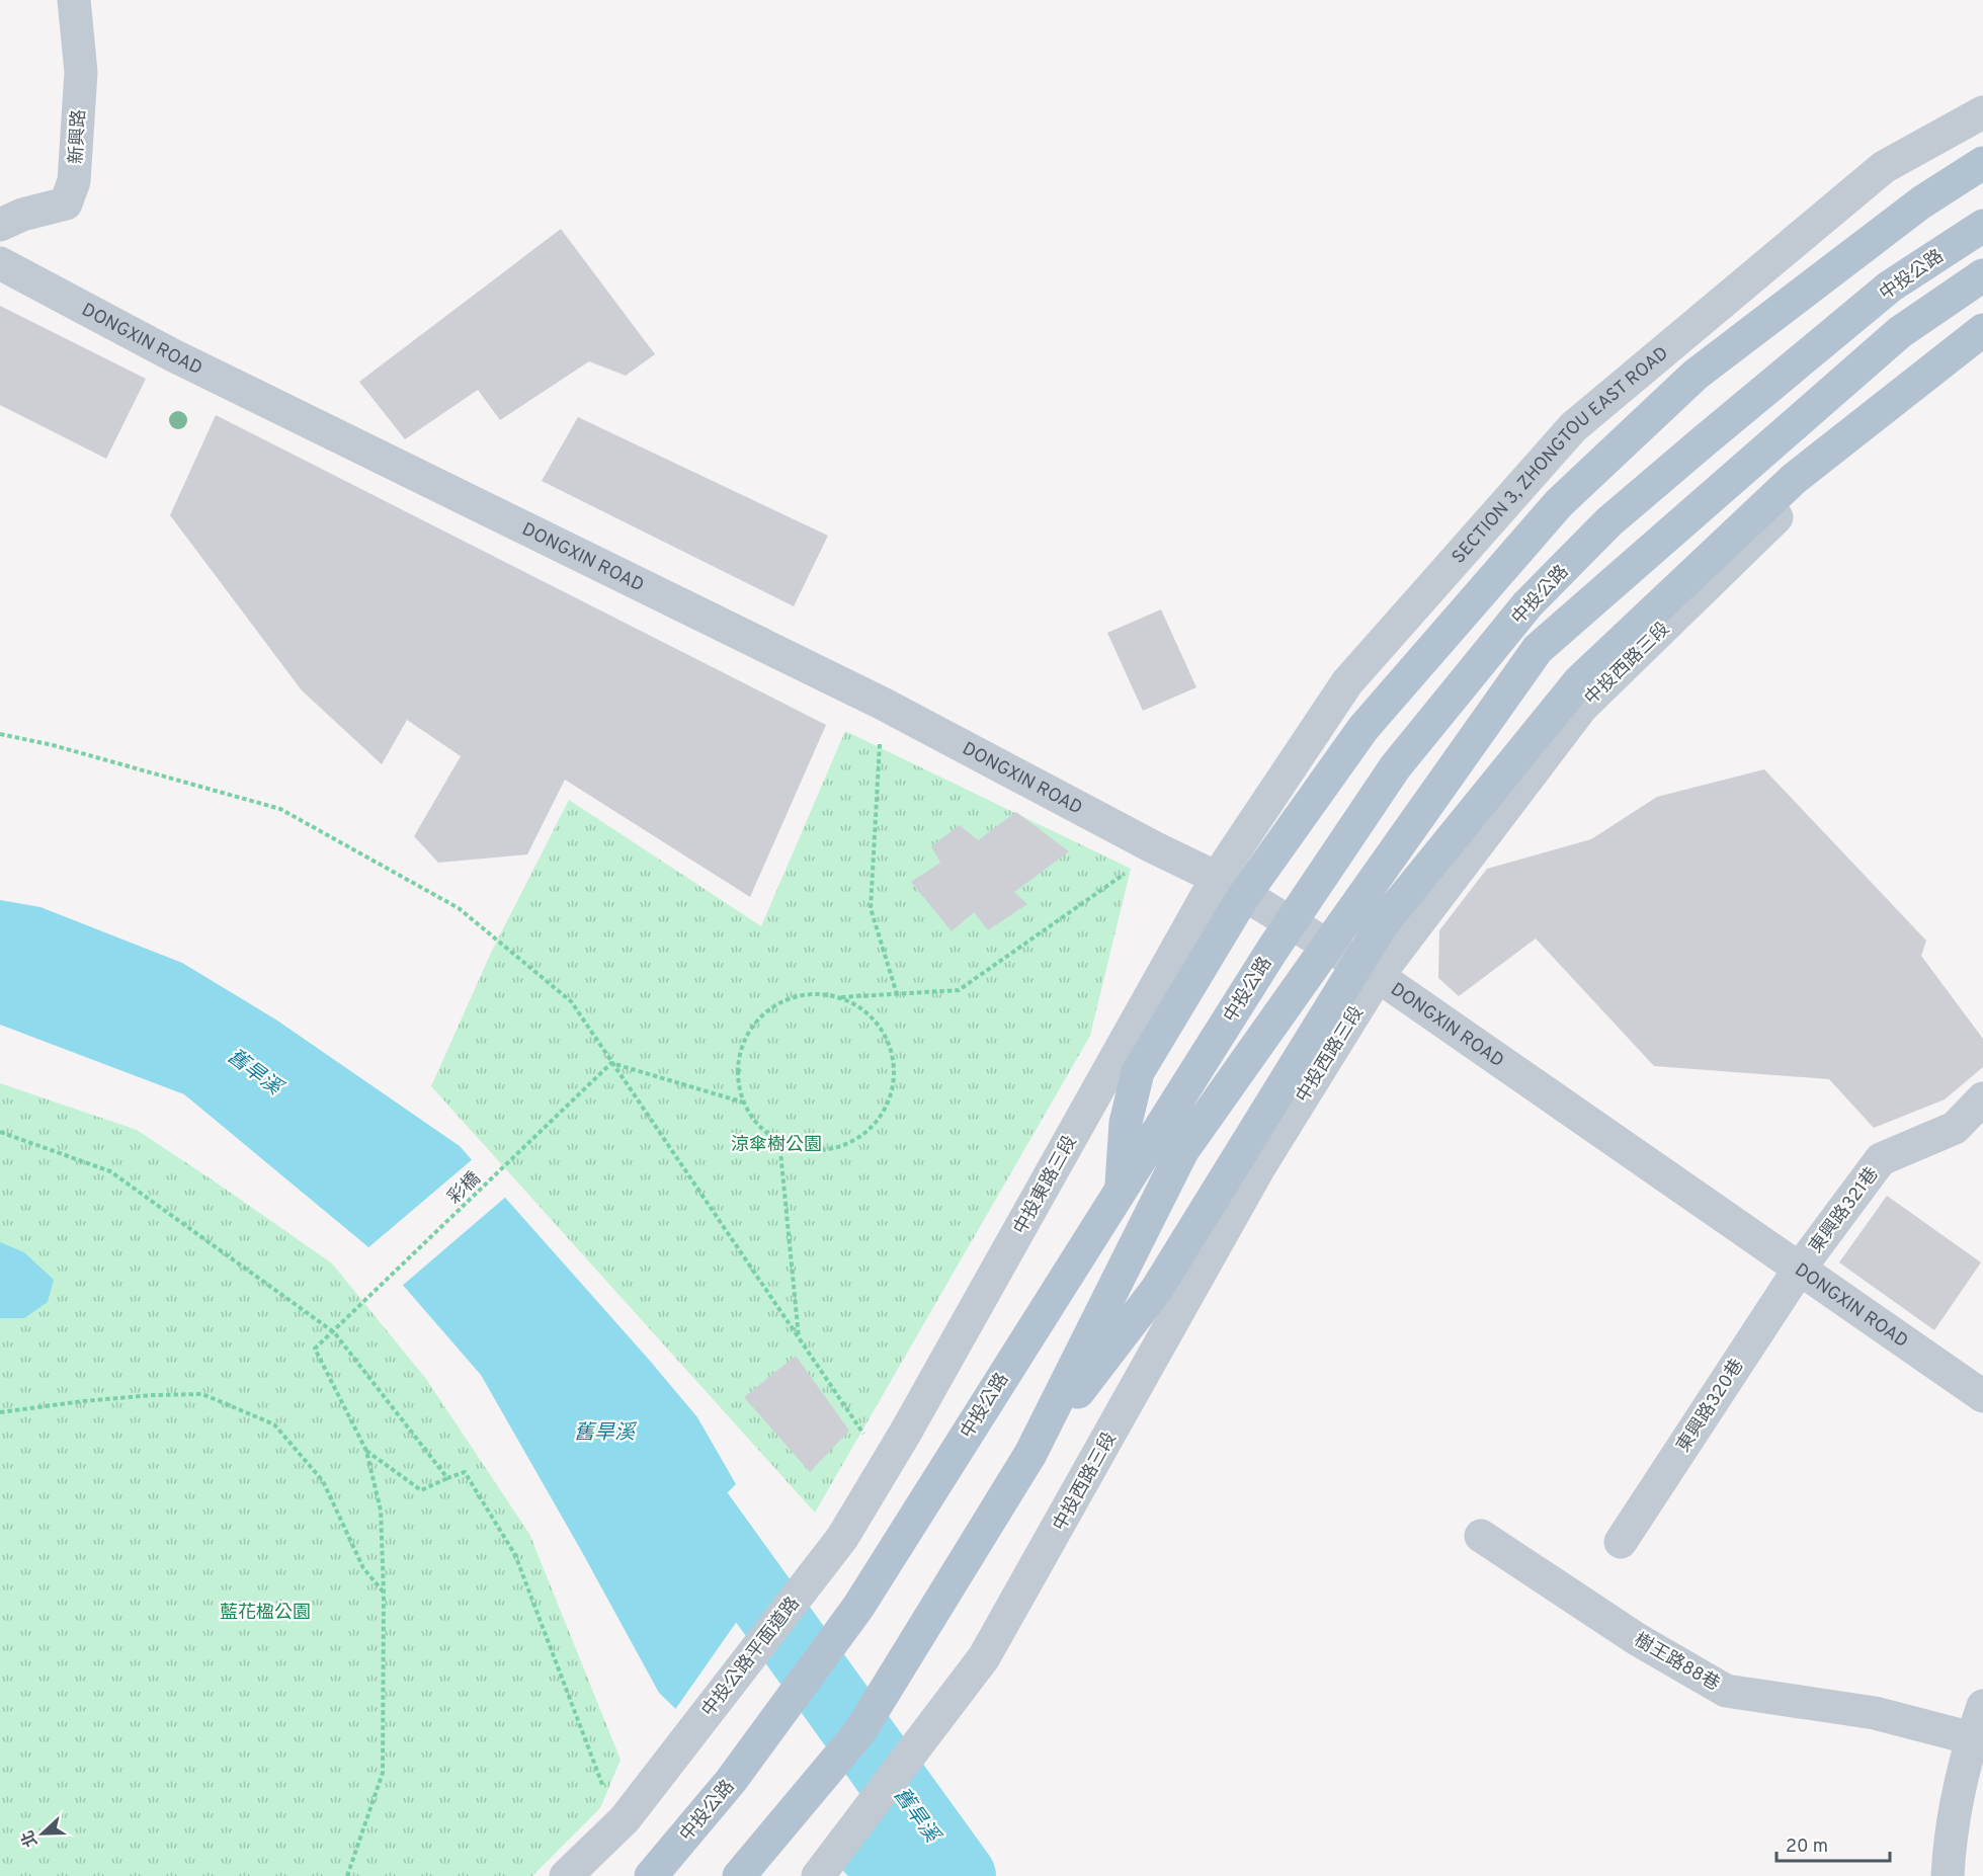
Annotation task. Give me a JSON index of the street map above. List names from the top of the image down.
{
  "streets": {
    "main road": ["中投公路"],
    "street": [
      "新興路",
      "DONGXIN ROAD",
      "SECTION 3, ZHONGTOU EAST ROAD",
      "中投西路三段",
      "中投東路三段",
      "東興路321巷",
      "東興路320巷",
      "中投公路平面道路",
      "樹王路88巷"
    ],
    "path": ["彩橋"]
  },
  "crossings": [
    ["DONGXIN ROAD", "SECTION 3, ZHONGTOU EAST ROAD"],
    ["DONGXIN ROAD", "中投西路三段"],
    ["DONGXIN ROAD", "中投東路三段"],
    ["DONGXIN ROAD", "東興路321巷"],
    ["DONGXIN ROAD", "東興路320巷"],
    ["SECTION 3, ZHONGTOU EAST ROAD", "中投東路三段"],
    ["中投東路三段", "中投公路平面道路"],
    ["東興路321巷", "東興路320巷"]
  ],
  "water": ["舊旱溪"],
  "parks": ["涼傘樹公園", "藍花楹公園"],
  "scale_bar": "20 m",
  "north": "left"
}
